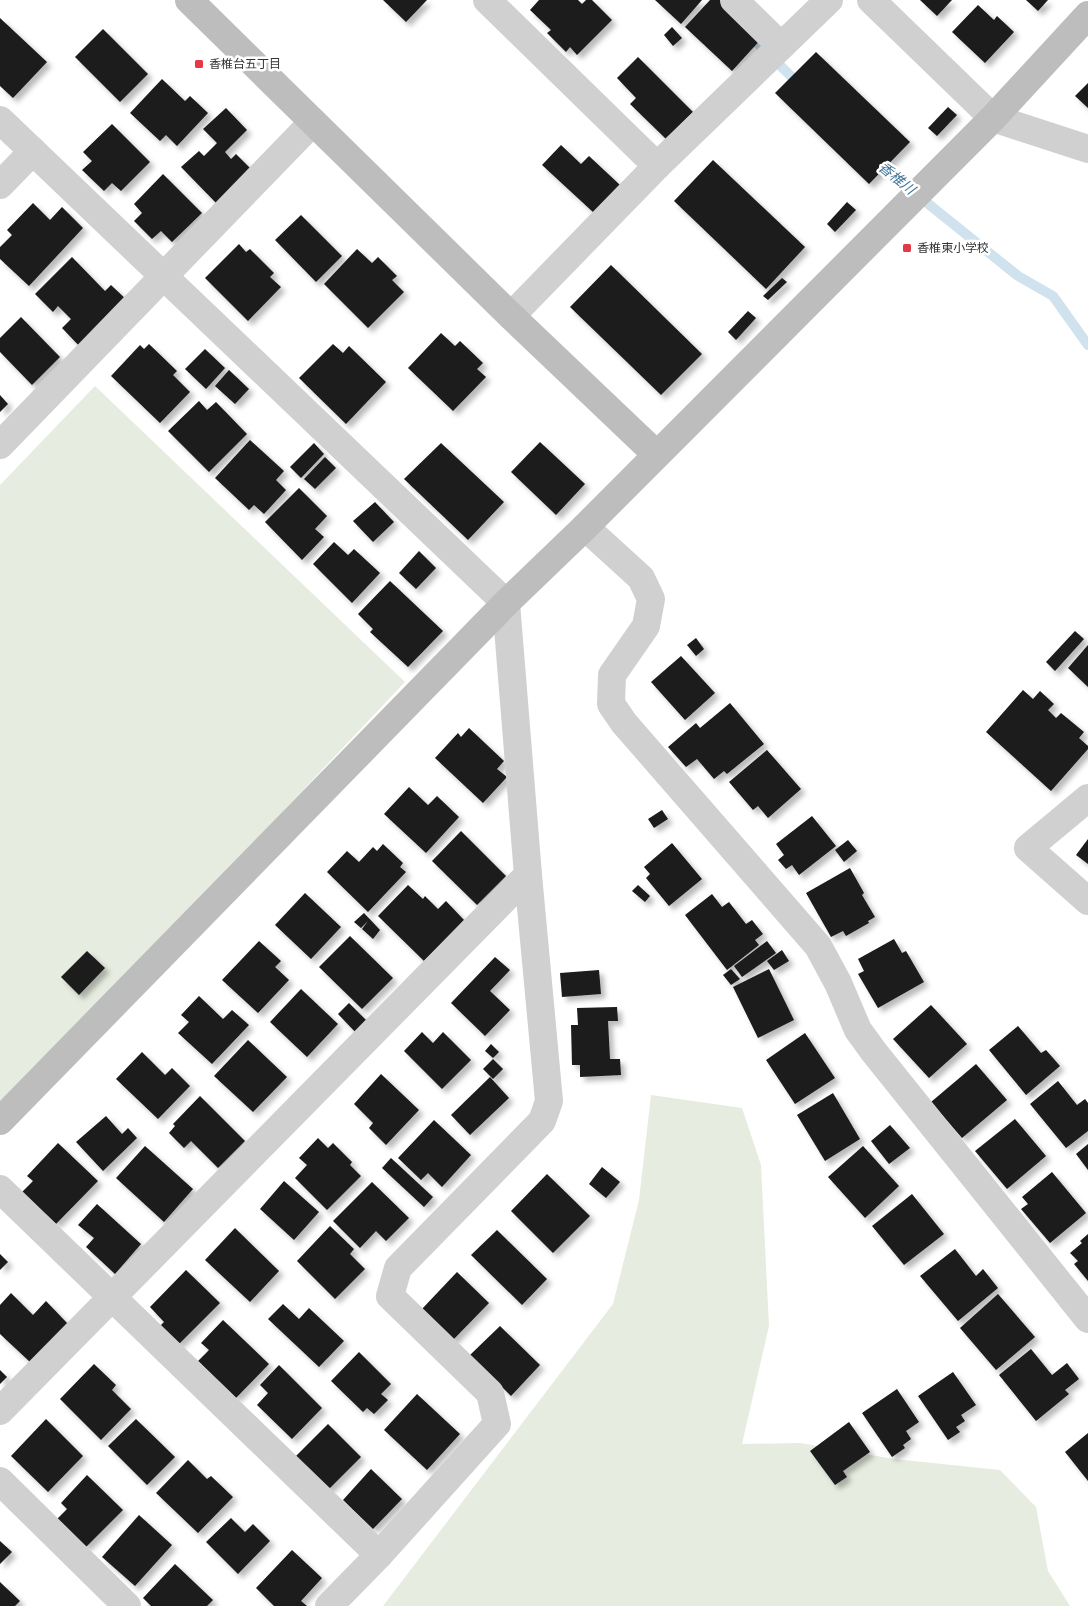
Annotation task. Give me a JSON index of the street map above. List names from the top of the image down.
{
  "water": ["香椎川"],
  "places": {
    "transit": ["香椎台五丁目", "香椎東小学校"]
  }
}
